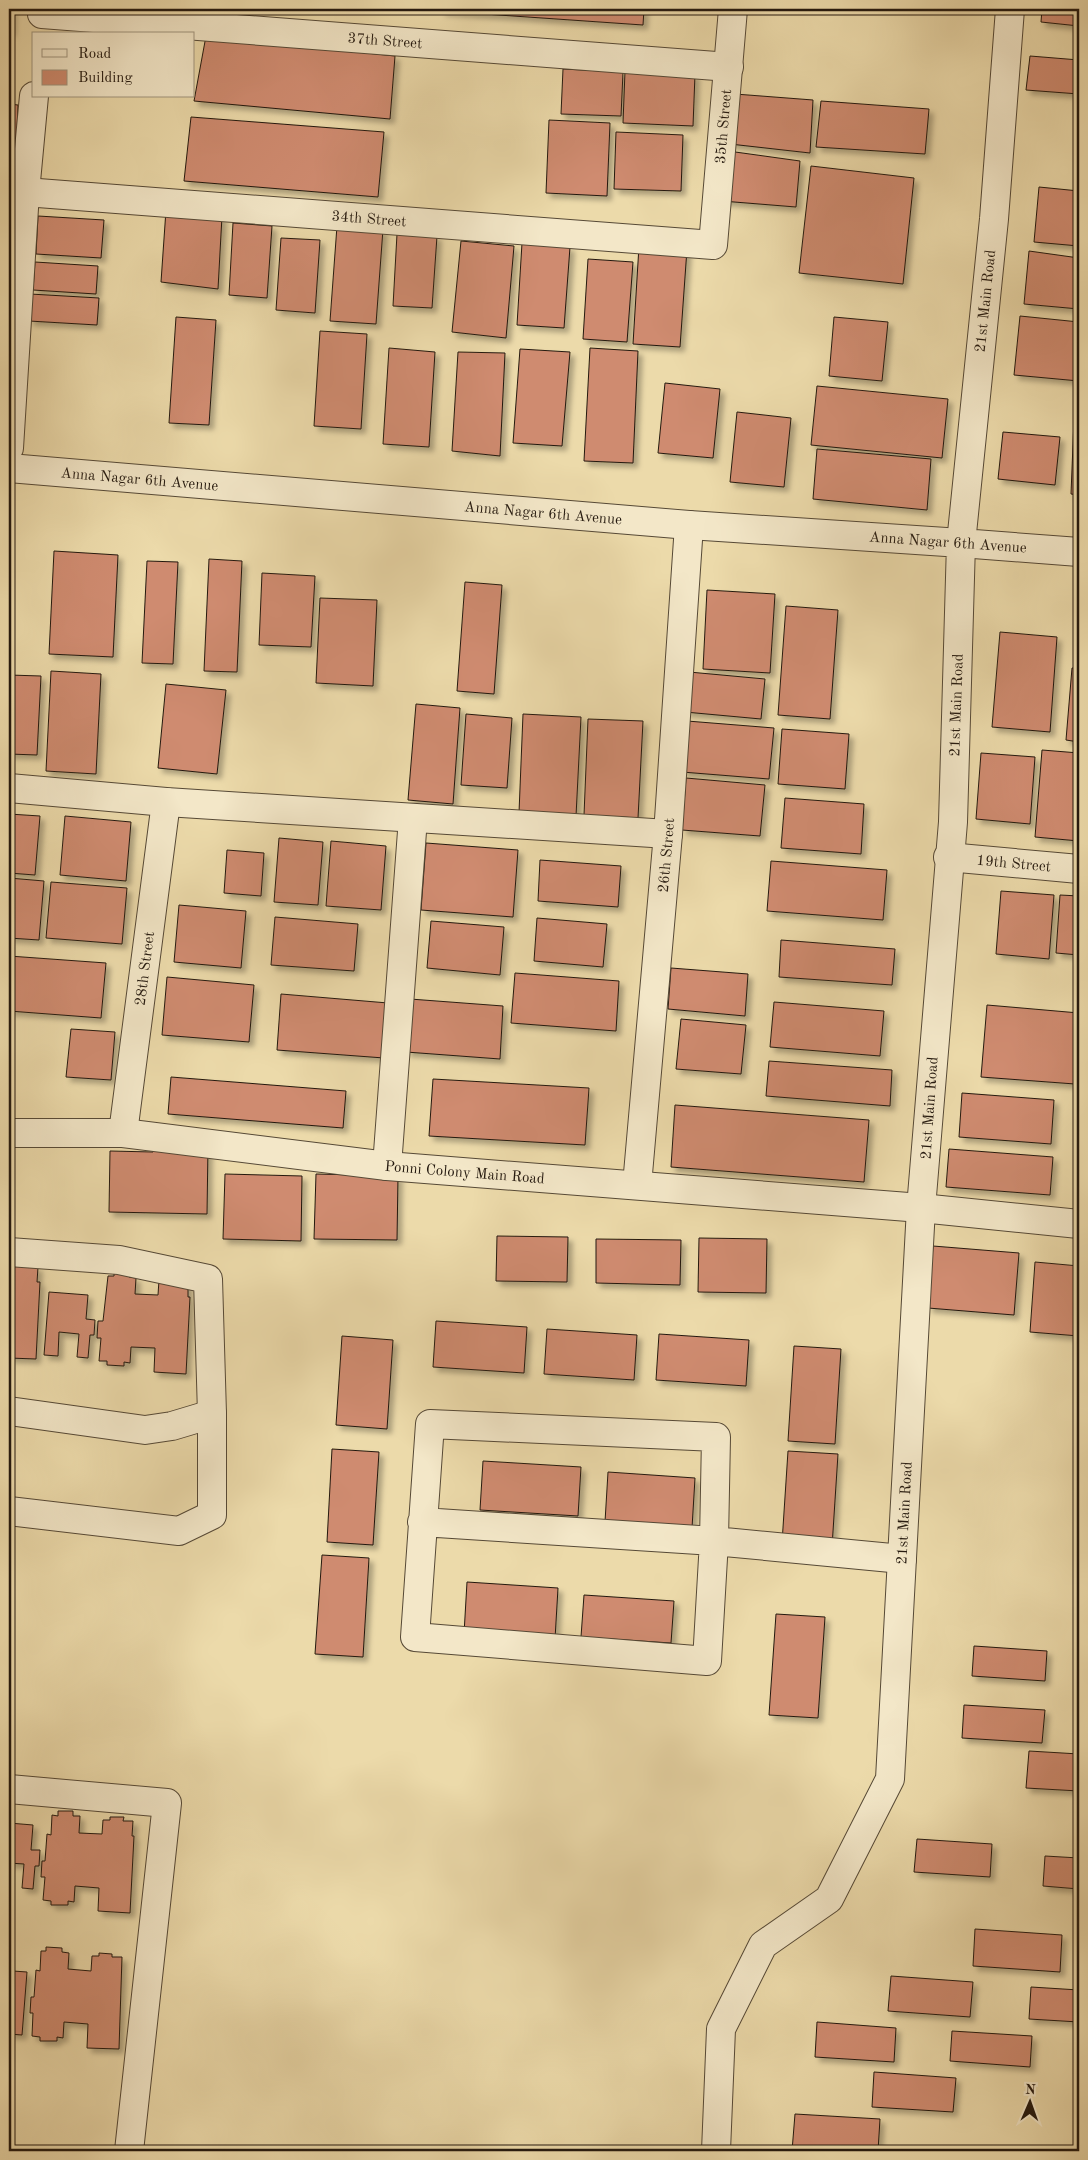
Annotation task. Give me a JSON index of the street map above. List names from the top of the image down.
{
  "streets": {
    "street": [
      "37th Street",
      "35th Street",
      "34th Street",
      "21st Main Road",
      "Anna Nagar 6th Avenue",
      "26th Street",
      "19th Street",
      "28th Street",
      "Ponni Colony Main Road"
    ]
  },
  "crossings": [
    ["37th Street", "35th Street"],
    ["35th Street", "34th Street"],
    ["21st Main Road", "Anna Nagar 6th Avenue"],
    ["21st Main Road", "19th Street"],
    ["21st Main Road", "Ponni Colony Main Road"],
    ["Anna Nagar 6th Avenue", "26th Street"],
    ["26th Street", "Ponni Colony Main Road"],
    ["28th Street", "Ponni Colony Main Road"]
  ],
  "legend": ["Road", "Building"],
  "north": "top"
}
